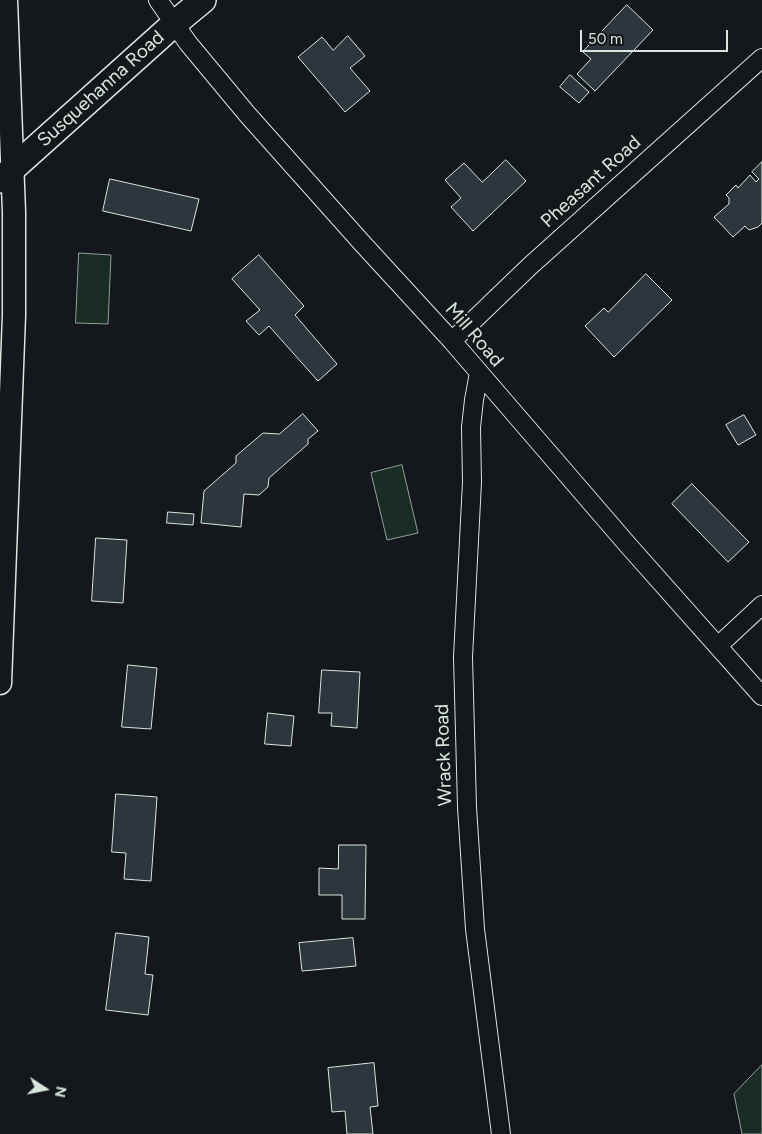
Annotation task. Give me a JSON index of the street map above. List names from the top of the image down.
{
  "streets": {
    "main road": ["Susquehanna Road"],
    "street": ["Pheasant Road", "Mill Road", "Wrack Road"]
  },
  "crossings": [
    ["Susquehanna Road", "Mill Road"],
    ["Pheasant Road", "Mill Road"],
    ["Mill Road", "Wrack Road"]
  ],
  "scale_bar": "50 m",
  "north": "right"
}
